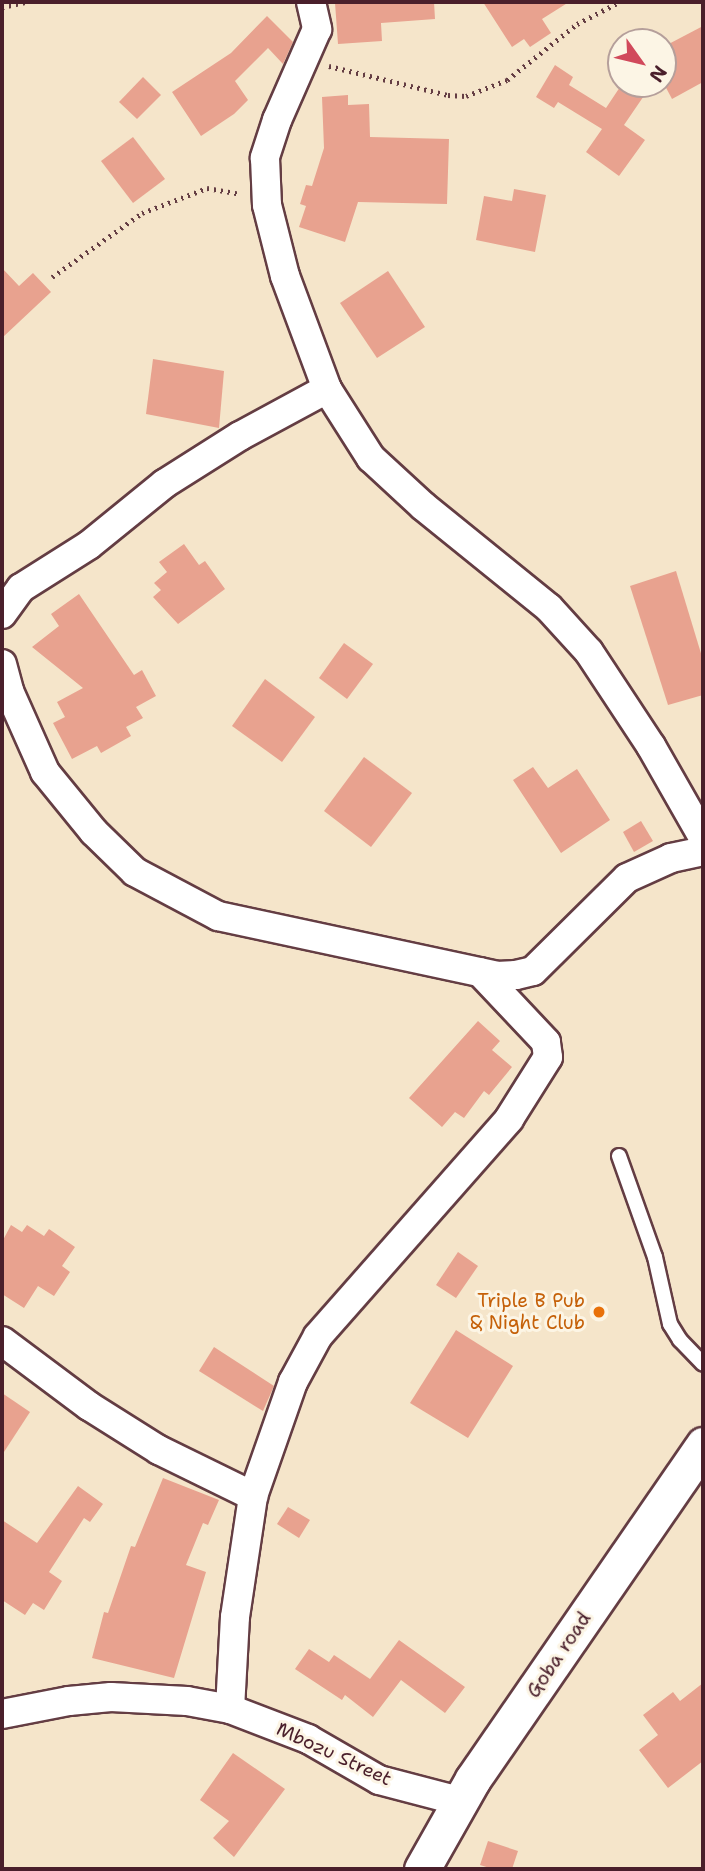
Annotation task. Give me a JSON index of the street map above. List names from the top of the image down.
{
  "streets": {
    "street": ["Goba road", "Mbozu Street"]
  },
  "crossings": [
    ["Goba road", "Mbozu Street"]
  ],
  "places": ["Triple B Pub & Night Club"],
  "north": "bottom right"
}
